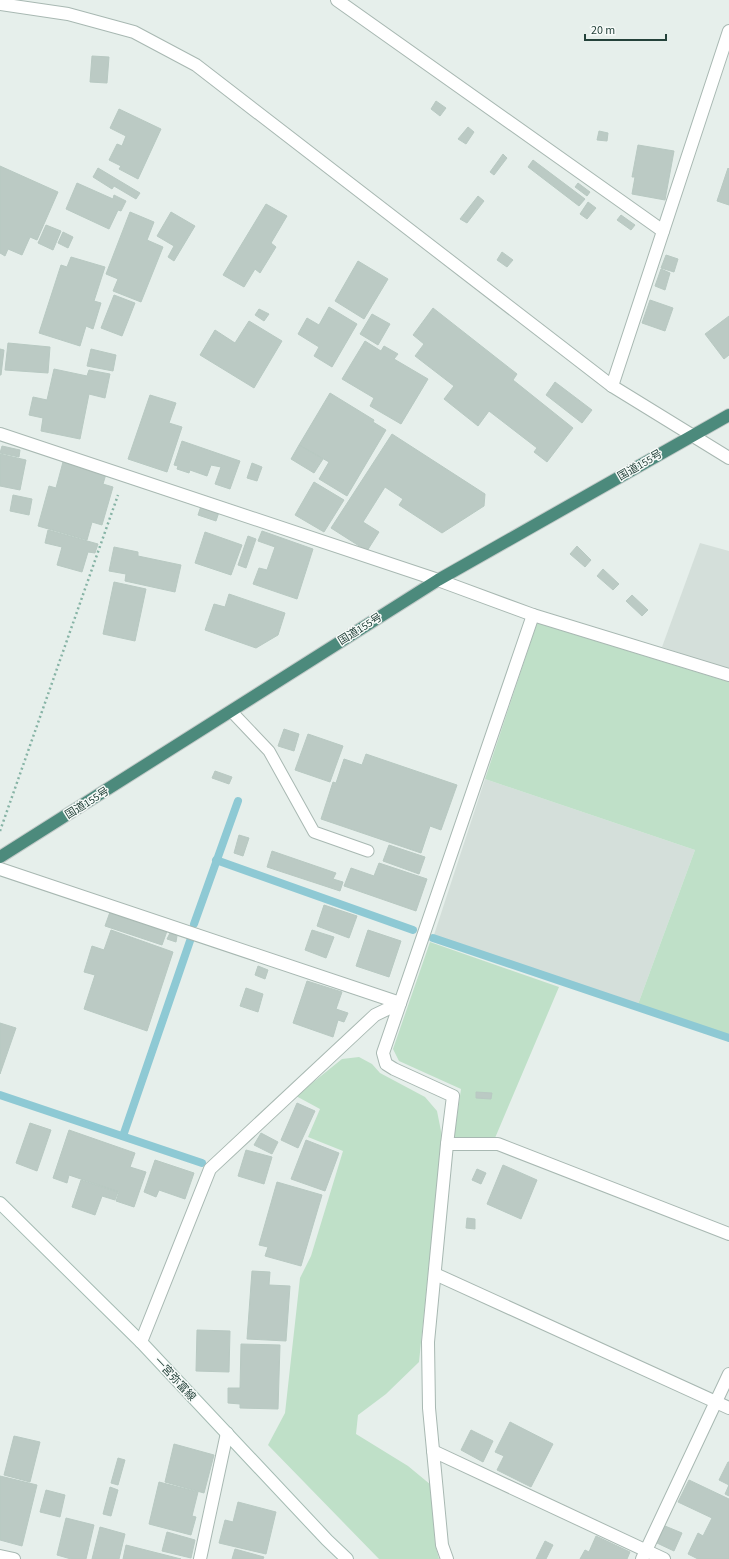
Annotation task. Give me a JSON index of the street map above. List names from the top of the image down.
{
  "streets": {
    "highway": ["国道155号"],
    "street": ["一宮弥富線"]
  },
  "scale_bar": "20 m"
}
